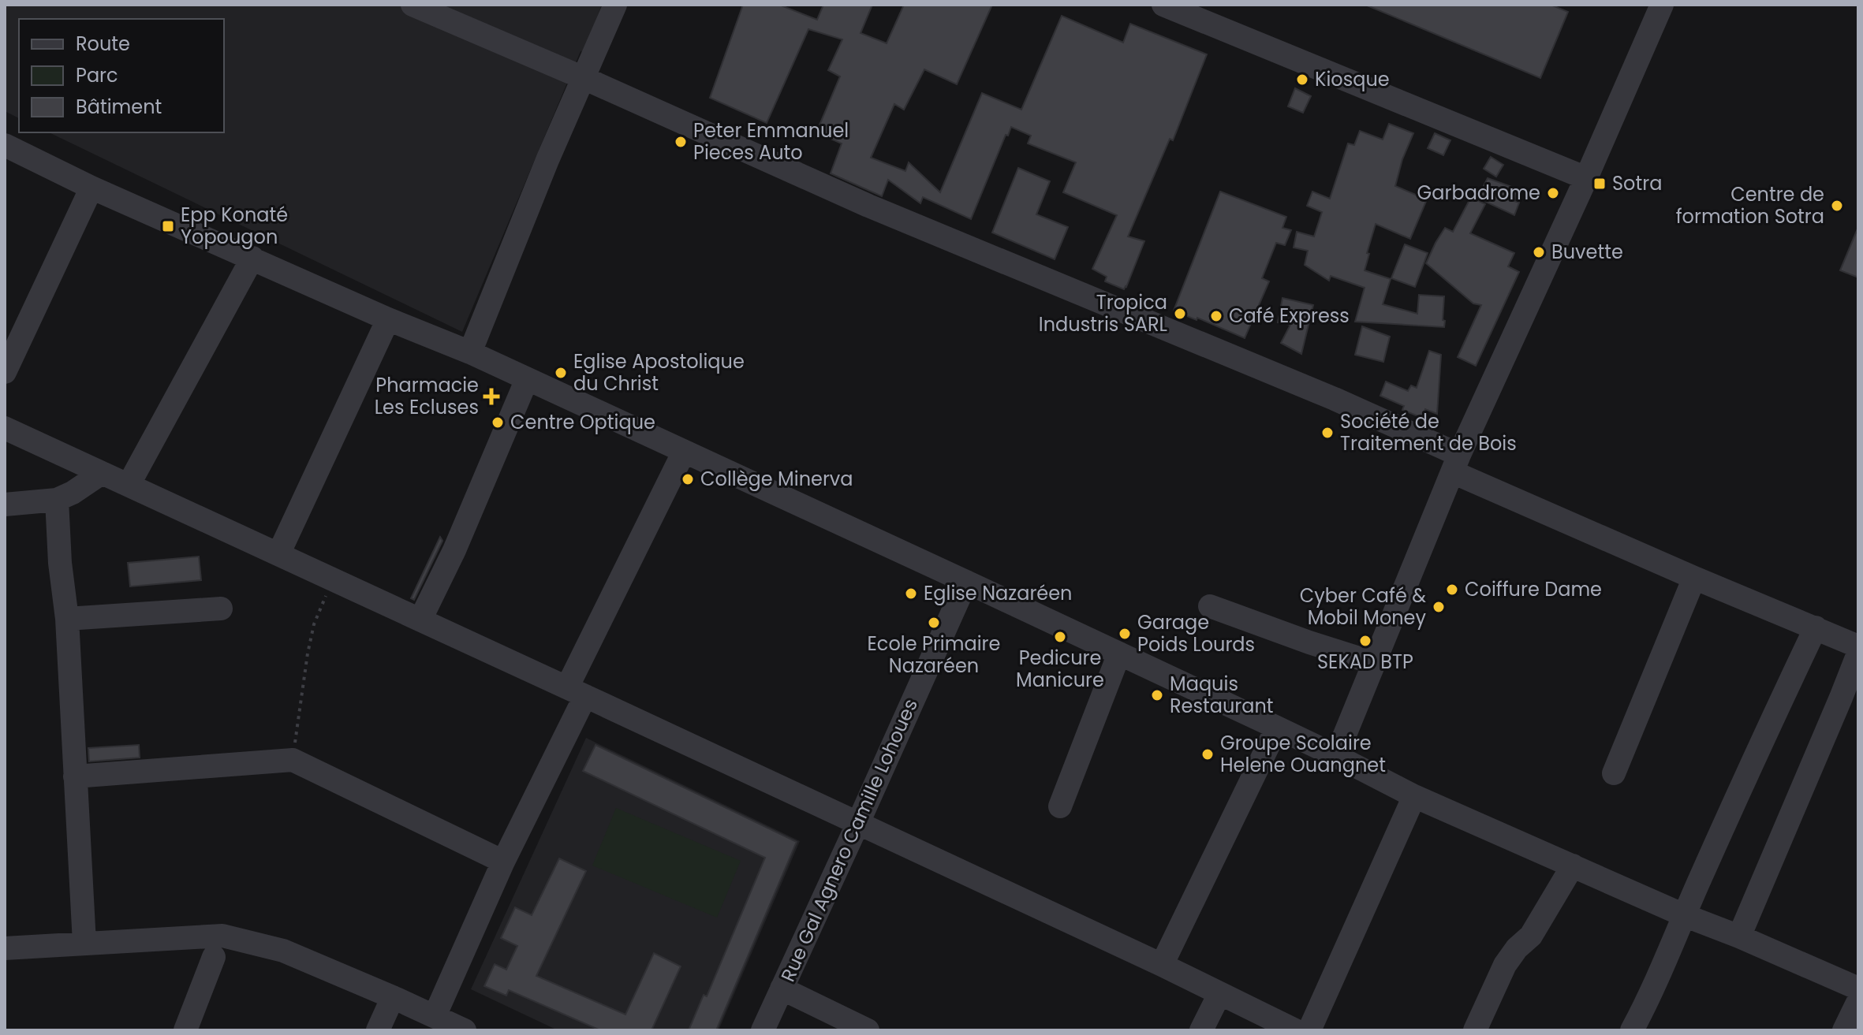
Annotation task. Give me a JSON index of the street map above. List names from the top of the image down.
{
  "streets": {
    "street": ["Rue Gal Agnero Camille Lohoues"]
  },
  "places": {
    "other": [
      "Kiosque",
      "Peter Emmanuel Pieces Auto",
      "Garbadrome",
      "Centre de formation Sotra",
      "Buvette",
      "Tropica Industris SARL",
      "Café Express",
      "Eglise Apostolique du Christ",
      "Centre Optique",
      "Société de Traitement de Bois",
      "Collège Minerva",
      "Coiffure Dame",
      "Eglise Nazaréen",
      "Cyber Café & Mobil Money",
      "Ecole Primaire Nazaréen",
      "Garage Poids Lourds",
      "Pedicure Manicure",
      "SEKAD BTP",
      "Maquis Restaurant",
      "Groupe Scolaire Helene Ouangnet"
    ],
    "transit": ["Sotra", "Epp Konaté Yopougon"],
    "health": ["Pharmacie Les Ecluses"]
  },
  "legend": ["Route", "Parc", "Bâtiment"]
}
